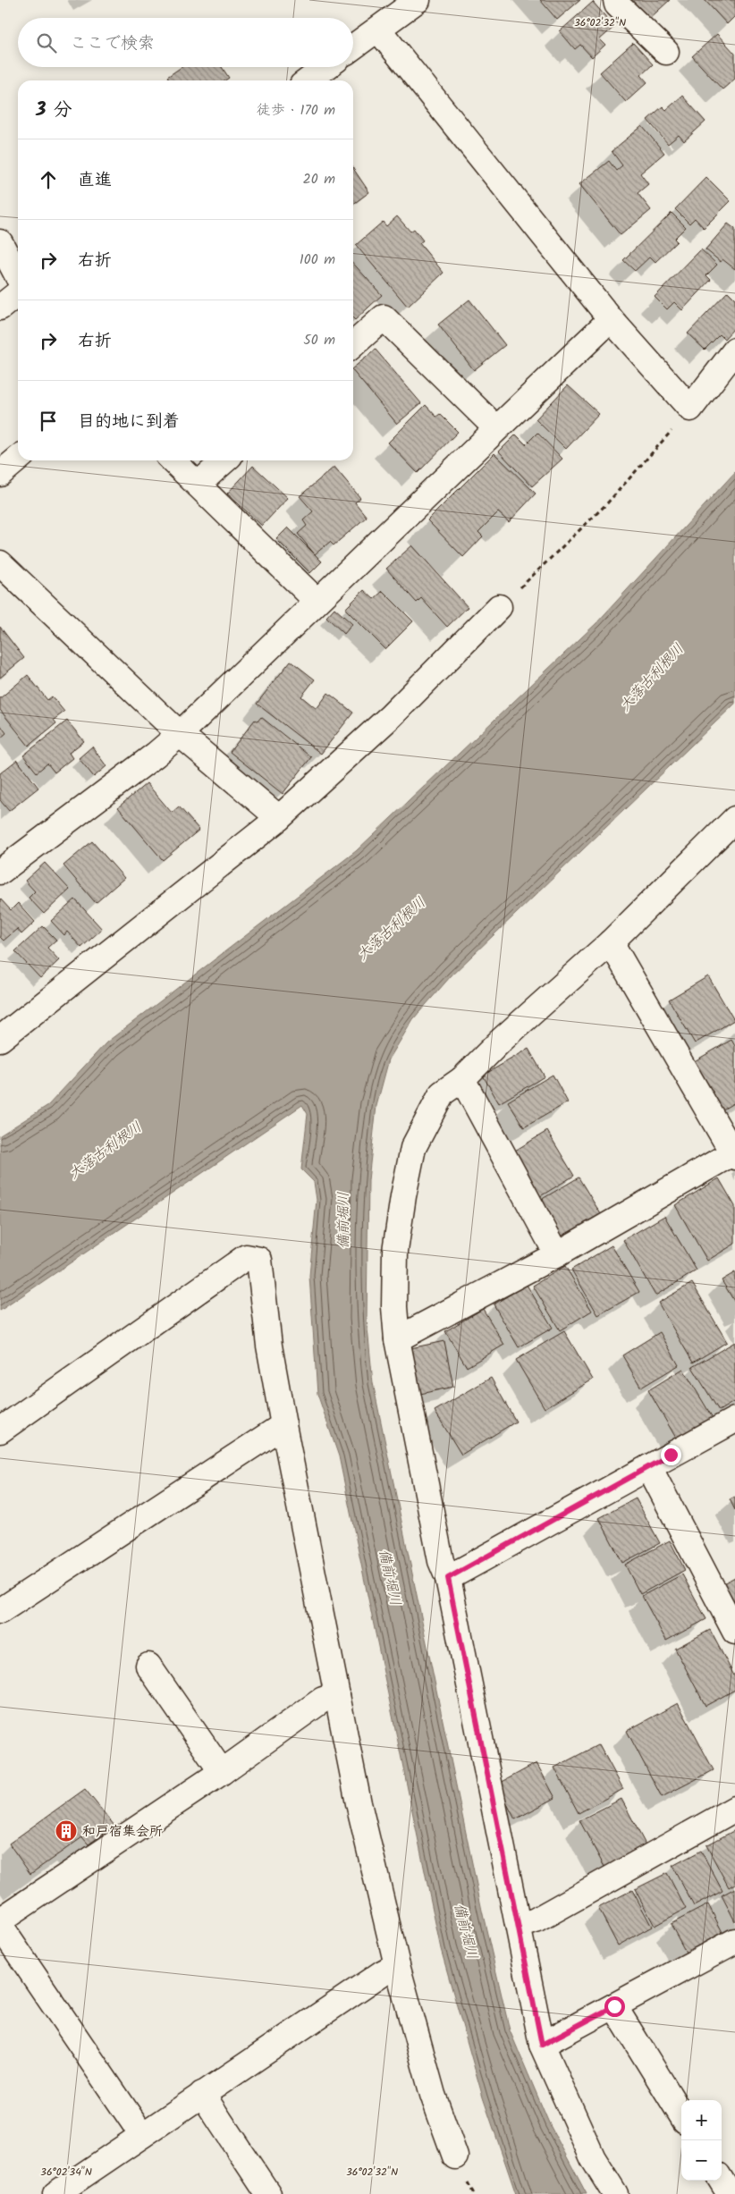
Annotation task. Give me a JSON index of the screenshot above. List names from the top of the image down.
{
  "water": ["大落古利根川", "備前堀川"],
  "places": {
    "building": ["和戸宿集会所"]
  },
  "page": {
    "search": "ここで検索",
    "heading": ["3 分", "徒歩 · 170 m"],
    "list": [
      ["直進", "20 m"],
      ["右折", "100 m"],
      ["右折", "50 m"],
      "目的地に到着"
    ],
    "map_buttons": ["+", "−"]
  },
  "coordinates": ["36°02'32\"N", "36°02'34\"N"]
}
